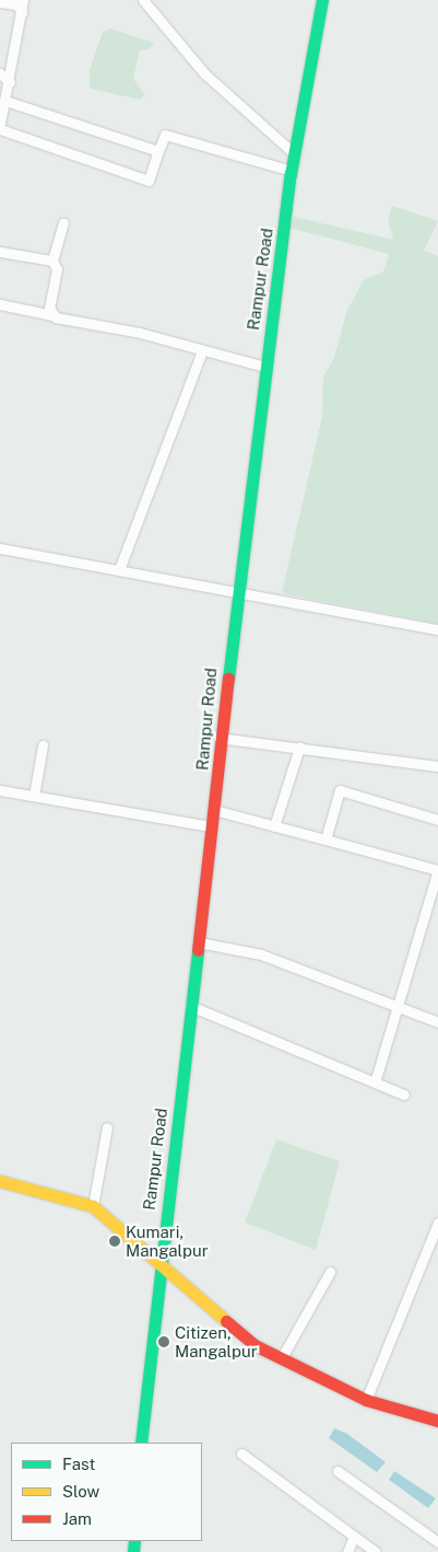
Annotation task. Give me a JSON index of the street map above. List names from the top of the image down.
{
  "streets": {
    "main road": ["Rampur Road"]
  },
  "places": ["Kumari, Mangalpur", "Citizen, Mangalpur"],
  "legend": ["Fast", "Slow", "Jam"]
}
